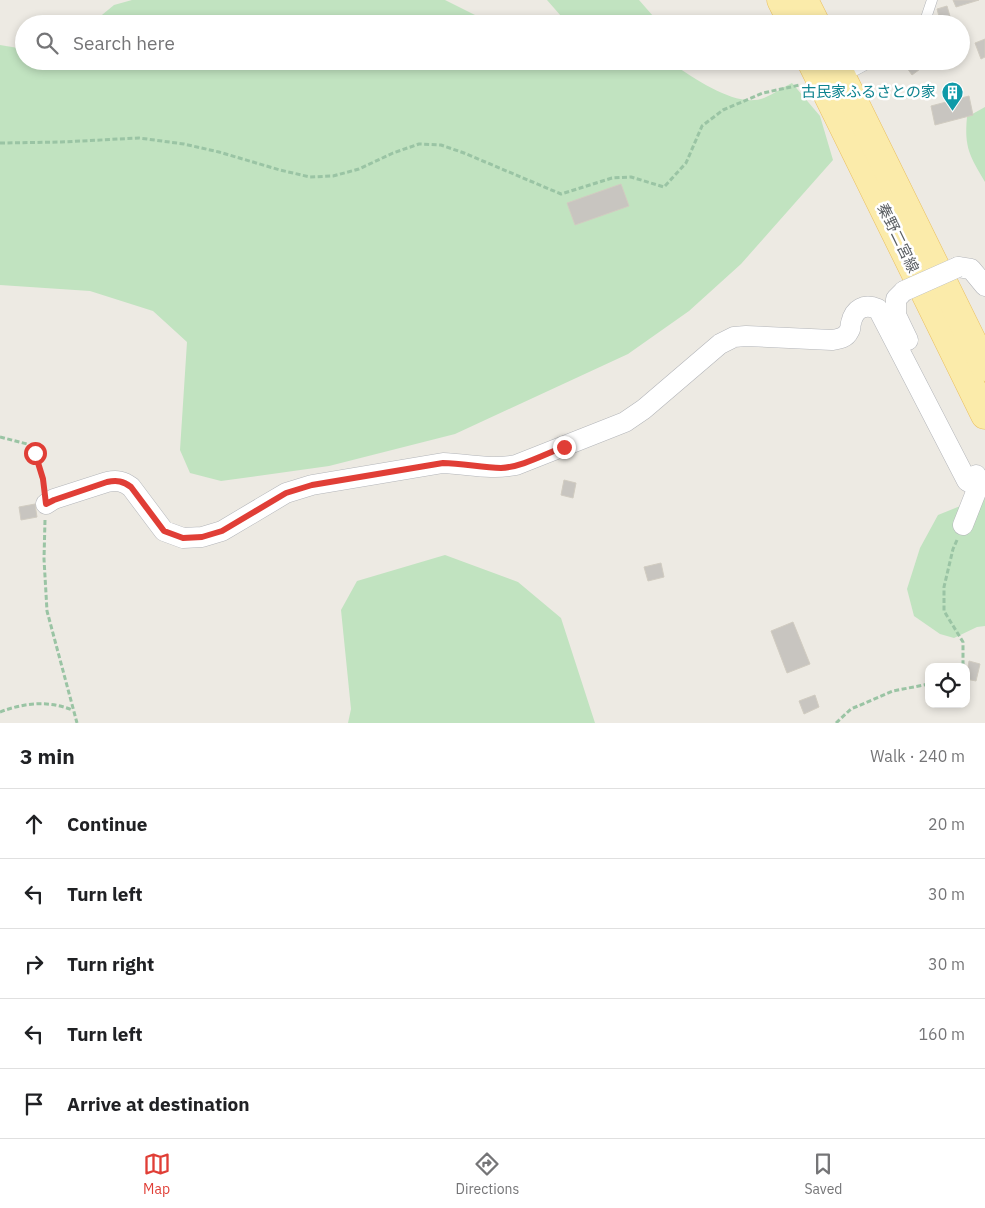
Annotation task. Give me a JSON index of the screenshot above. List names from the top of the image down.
{
  "streets": {
    "main road": ["秦野二宮線"]
  },
  "places": {
    "building": ["古民家ふるさとの家"]
  },
  "page": {
    "search": "Search here",
    "heading": ["3 min", "Walk · 240 m"],
    "list": [
      ["Continue", "20 m"],
      ["Turn left", "30 m"],
      ["Turn right", "30 m"],
      ["Turn left", "160 m"],
      "Arrive at destination"
    ],
    "nav": ["Map", "Directions", "Saved"]
  }
}
